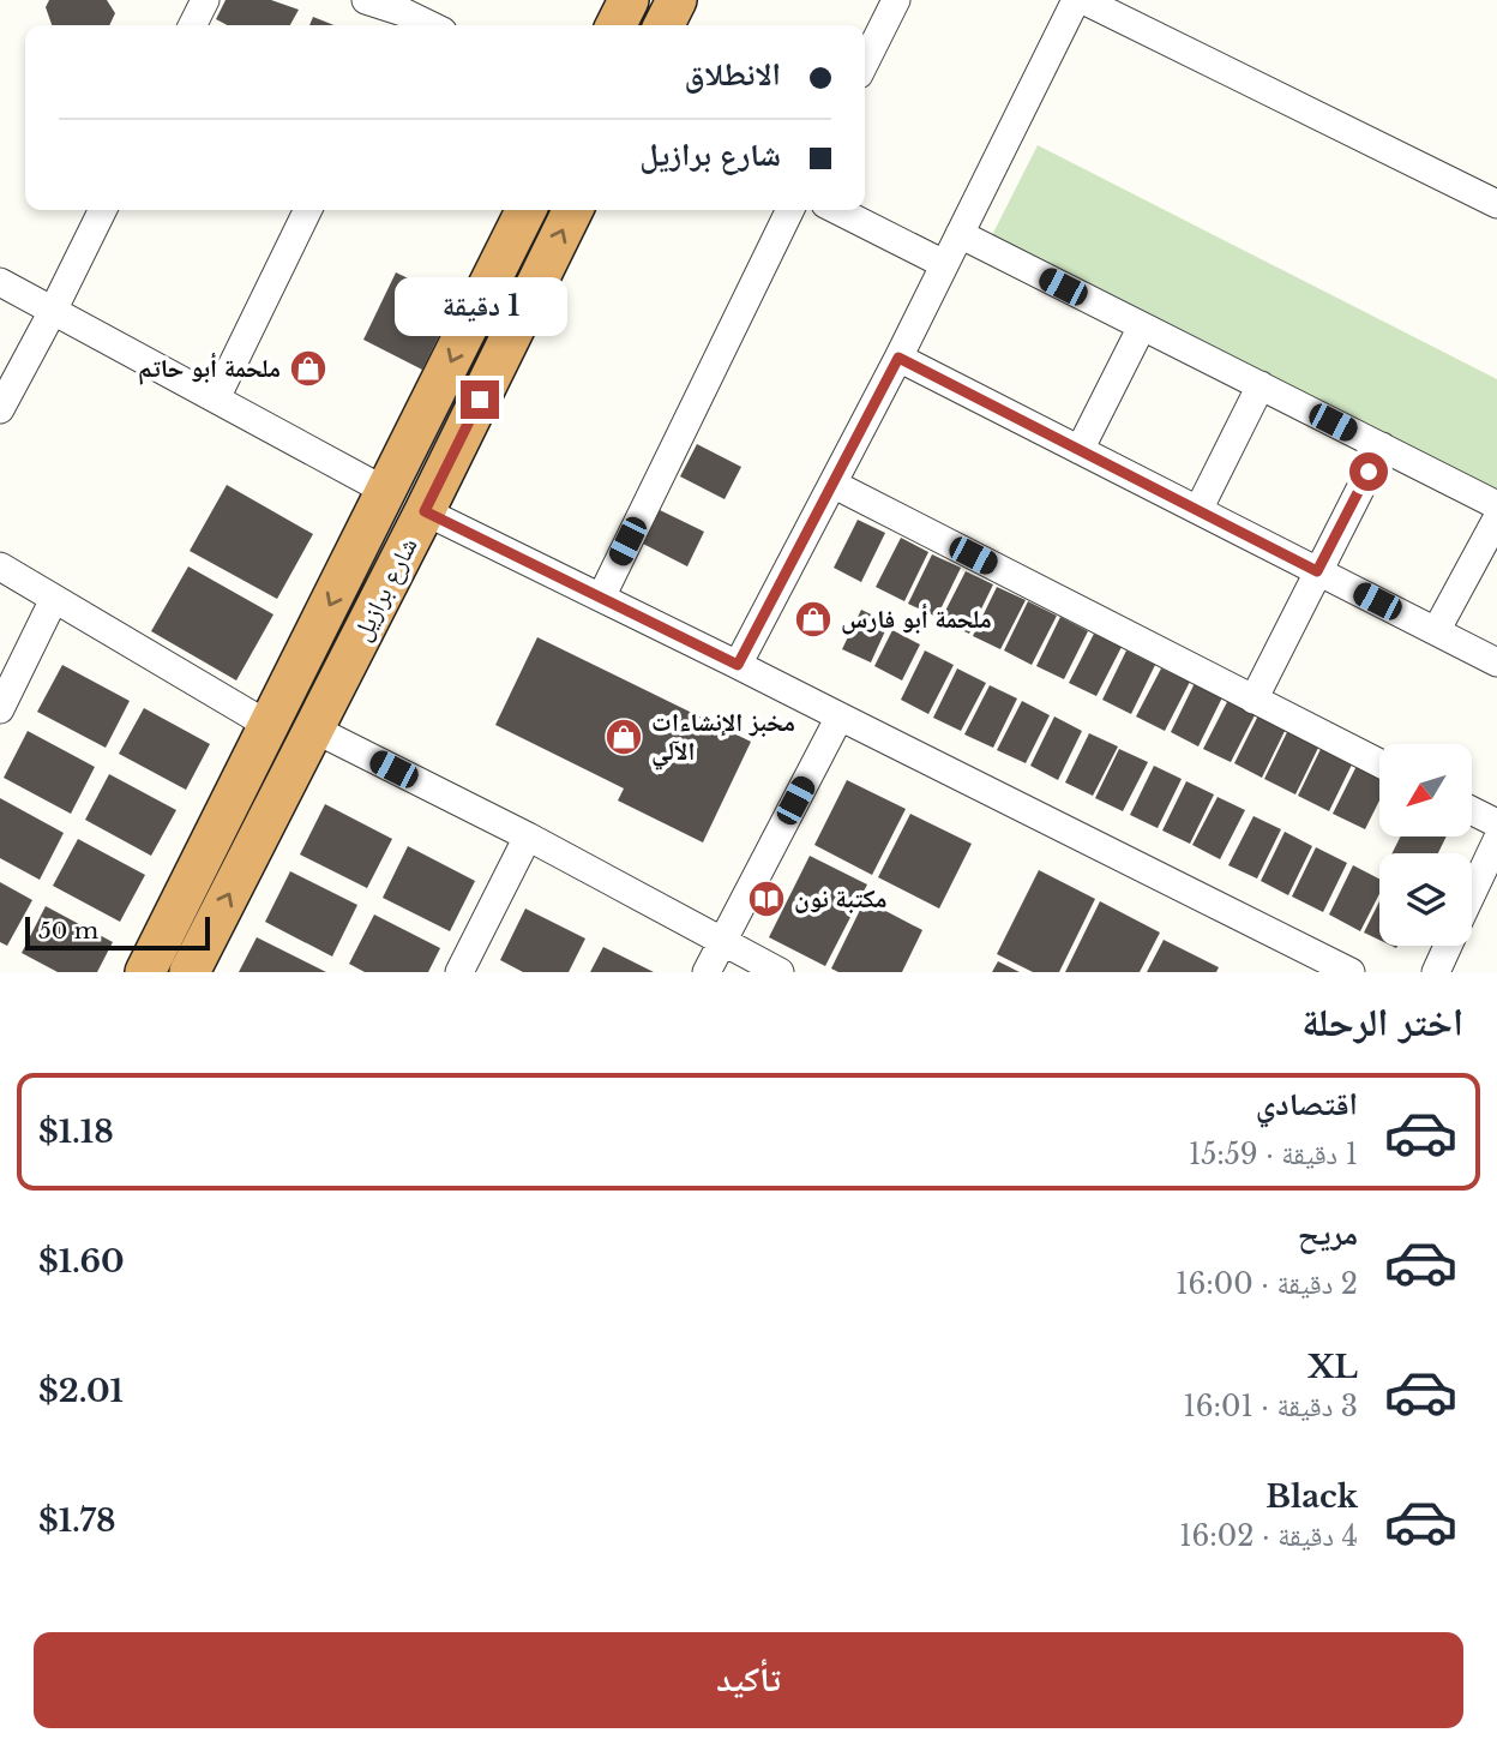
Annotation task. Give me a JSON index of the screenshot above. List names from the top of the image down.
{
  "streets": {
    "highway": ["شارع برازيل"]
  },
  "places": {
    "shop": ["ملحمة أبو حاتم", "ملحمة أبو فارس", "مخبز الإنشاءات الآلي"],
    "library": ["مكتبة نون"]
  },
  "scale_bar": "50 m",
  "north": "bottom left",
  "page": {
    "banner": ["الانطلاق", "شارع برازيل"],
    "bubble": "1 دقيقة",
    "scale": "50 m",
    "heading": "اختر الرحلة",
    "list": [
      {
        "name": "اقتصادي",
        "note": "1 دقيقة · 15:59",
        "value": "$1.18"
      },
      {
        "name": "مريح",
        "note": "2 دقيقة · 16:00",
        "value": "$1.60"
      },
      {
        "name": "XL",
        "note": "3 دقيقة · 16:01",
        "value": "$2.01"
      },
      {
        "name": "Black",
        "note": "4 دقيقة · 16:02",
        "value": "$1.78"
      }
    ],
    "buttons": "تأكيد"
  }
}
